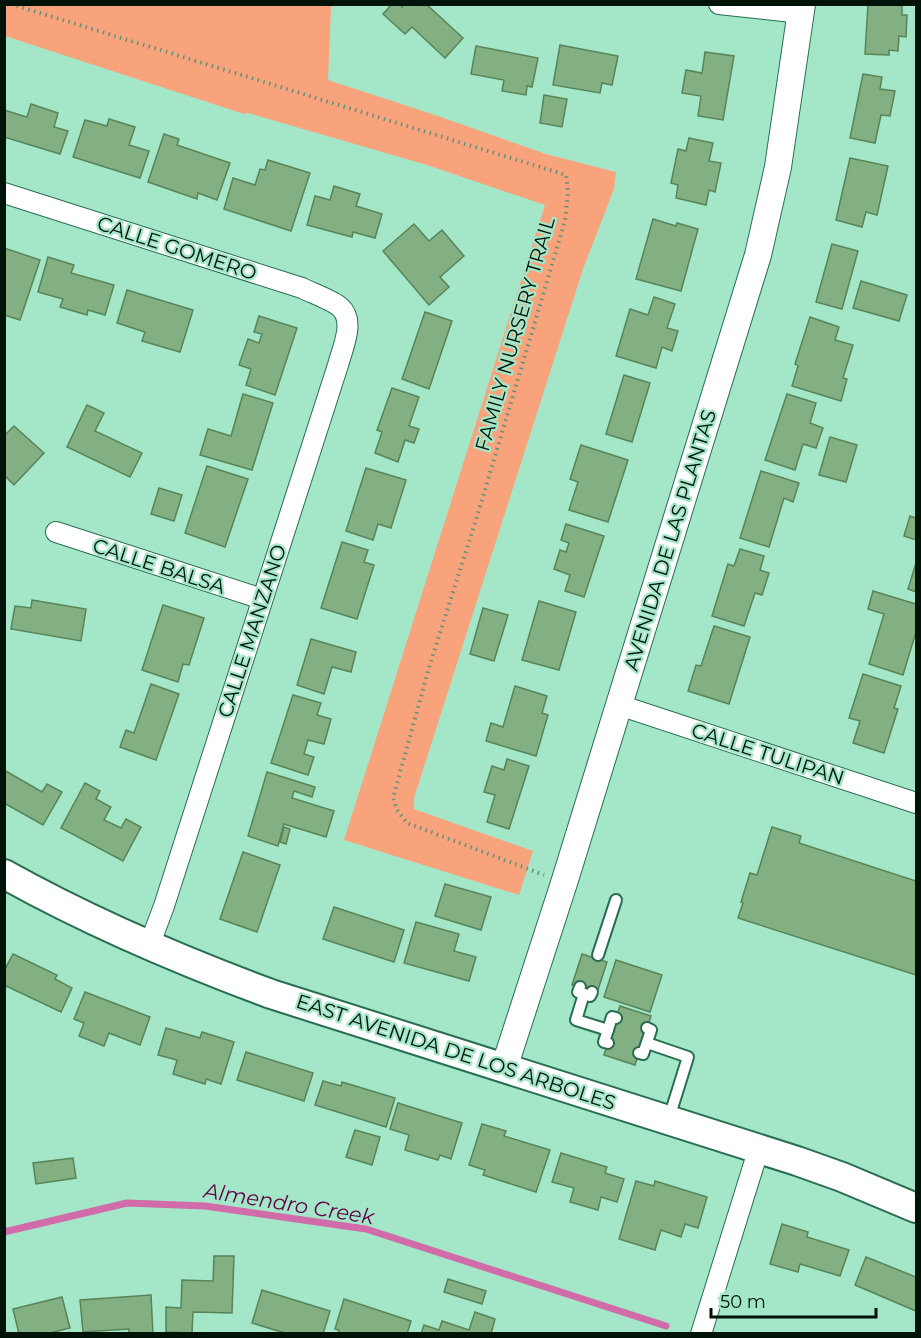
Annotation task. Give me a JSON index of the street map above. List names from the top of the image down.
{
  "streets": {
    "main road": ["EAST AVENIDA DE LOS ARBOLES"],
    "street": [
      "CALLE GOMERO",
      "AVENIDA DE LAS PLANTAS",
      "CALLE BALSA",
      "CALLE MANZANO",
      "CALLE TULIPAN"
    ],
    "path": ["FAMILY NURSERY TRAIL"]
  },
  "crossings": [
    ["CALLE GOMERO", "CALLE MANZANO"],
    ["FAMILY NURSERY TRAIL", "AVENIDA DE LAS PLANTAS"],
    ["AVENIDA DE LAS PLANTAS", "CALLE TULIPAN"],
    ["AVENIDA DE LAS PLANTAS", "EAST AVENIDA DE LOS ARBOLES"],
    ["CALLE BALSA", "CALLE MANZANO"],
    ["CALLE MANZANO", "EAST AVENIDA DE LOS ARBOLES"]
  ],
  "water": ["Almendro Creek"],
  "scale_bar": "50 m"
}
